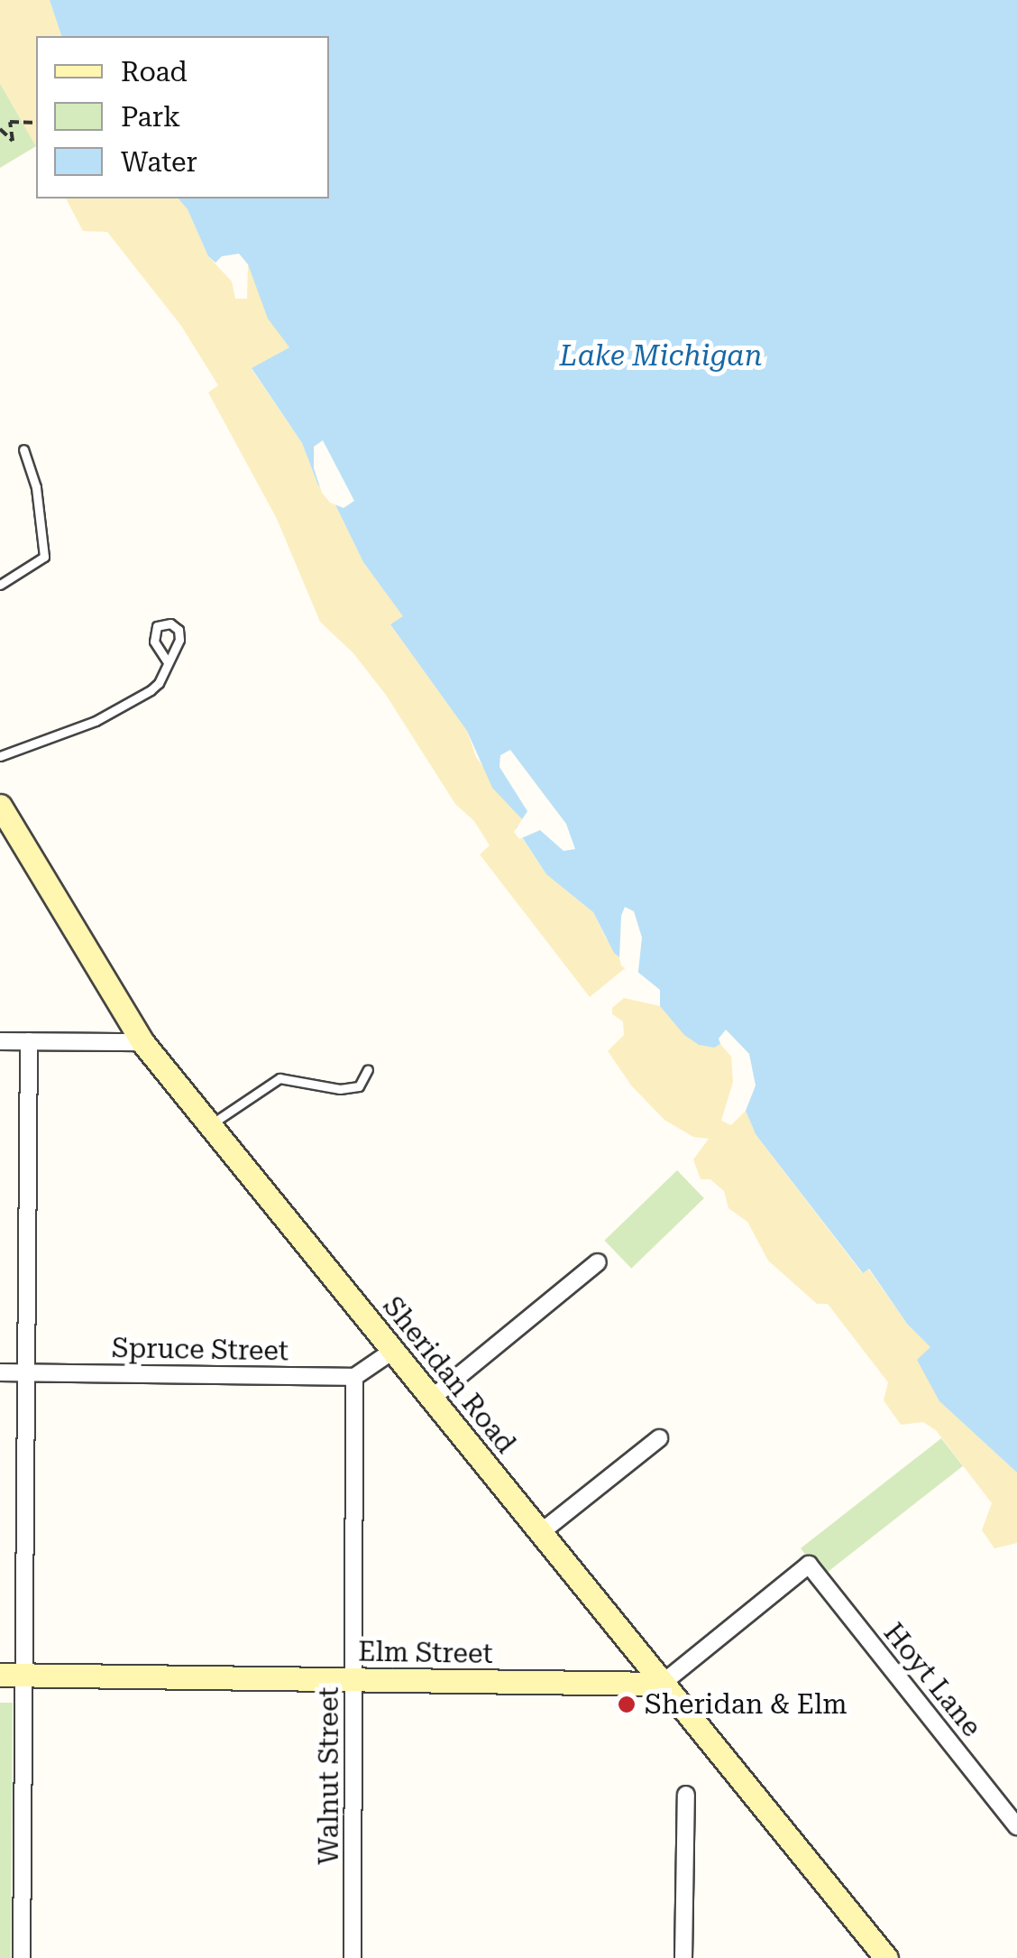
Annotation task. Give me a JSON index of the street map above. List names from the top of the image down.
{
  "streets": {
    "street": [
      "Spruce Street",
      "Sheridan Road",
      "Elm Street",
      "Hoyt Lane",
      "Walnut Street"
    ]
  },
  "crossings": [
    ["Spruce Street", "Walnut Street"],
    ["Sheridan Road", "Elm Street"],
    ["Sheridan Road", "Hoyt Lane"],
    ["Elm Street", "Hoyt Lane"],
    ["Elm Street", "Walnut Street"]
  ],
  "water": ["Lake Michigan"],
  "places": ["Sheridan & Elm"],
  "legend": ["Road", "Park", "Water"]
}
